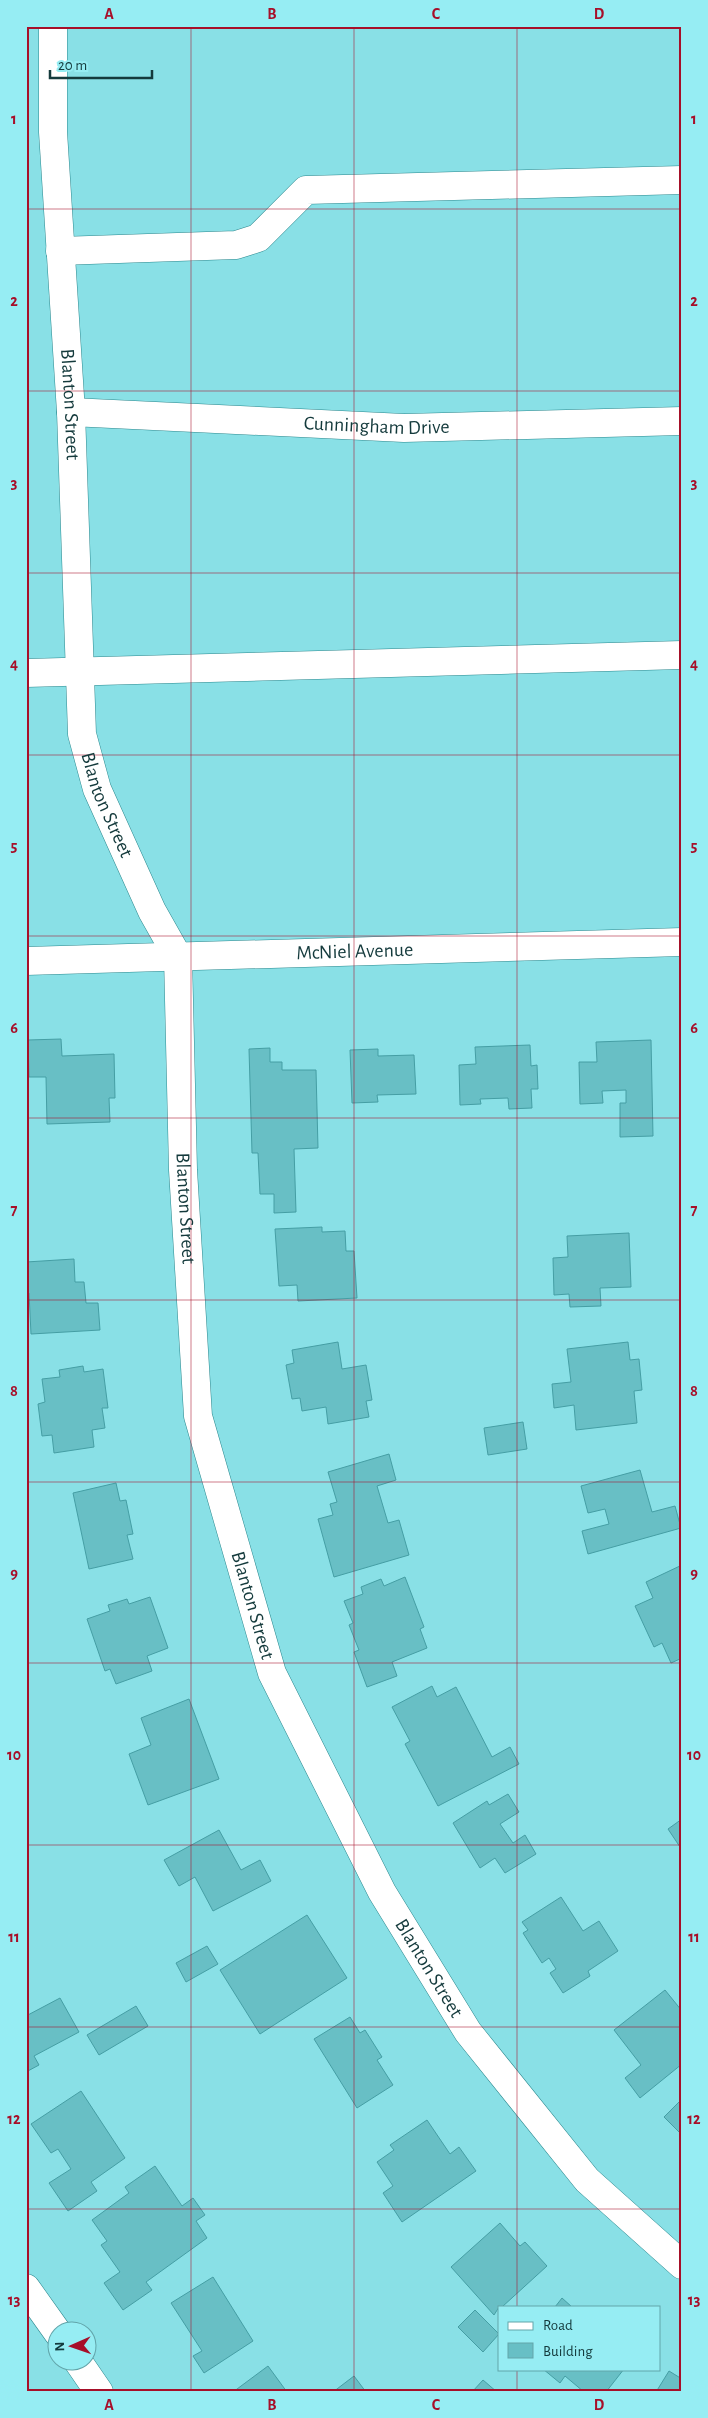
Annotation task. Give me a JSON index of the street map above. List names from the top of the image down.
{
  "streets": {
    "street": ["Blanton Street", "Cunningham Drive", "McNiel Avenue"]
  },
  "crossings": [
    ["Blanton Street", "Cunningham Drive"],
    ["Blanton Street", "McNiel Avenue"]
  ],
  "legend": ["Road", "Building"],
  "scale_bar": "20 m",
  "north": "left",
  "grid": {
    "columns": [
      "A",
      "B",
      "C",
      "D"
    ],
    "rows": [
      "1",
      "2",
      "3",
      "4",
      "5",
      "6",
      "7",
      "8",
      "9",
      "10",
      "11",
      "12",
      "13"
    ]
  }
}
